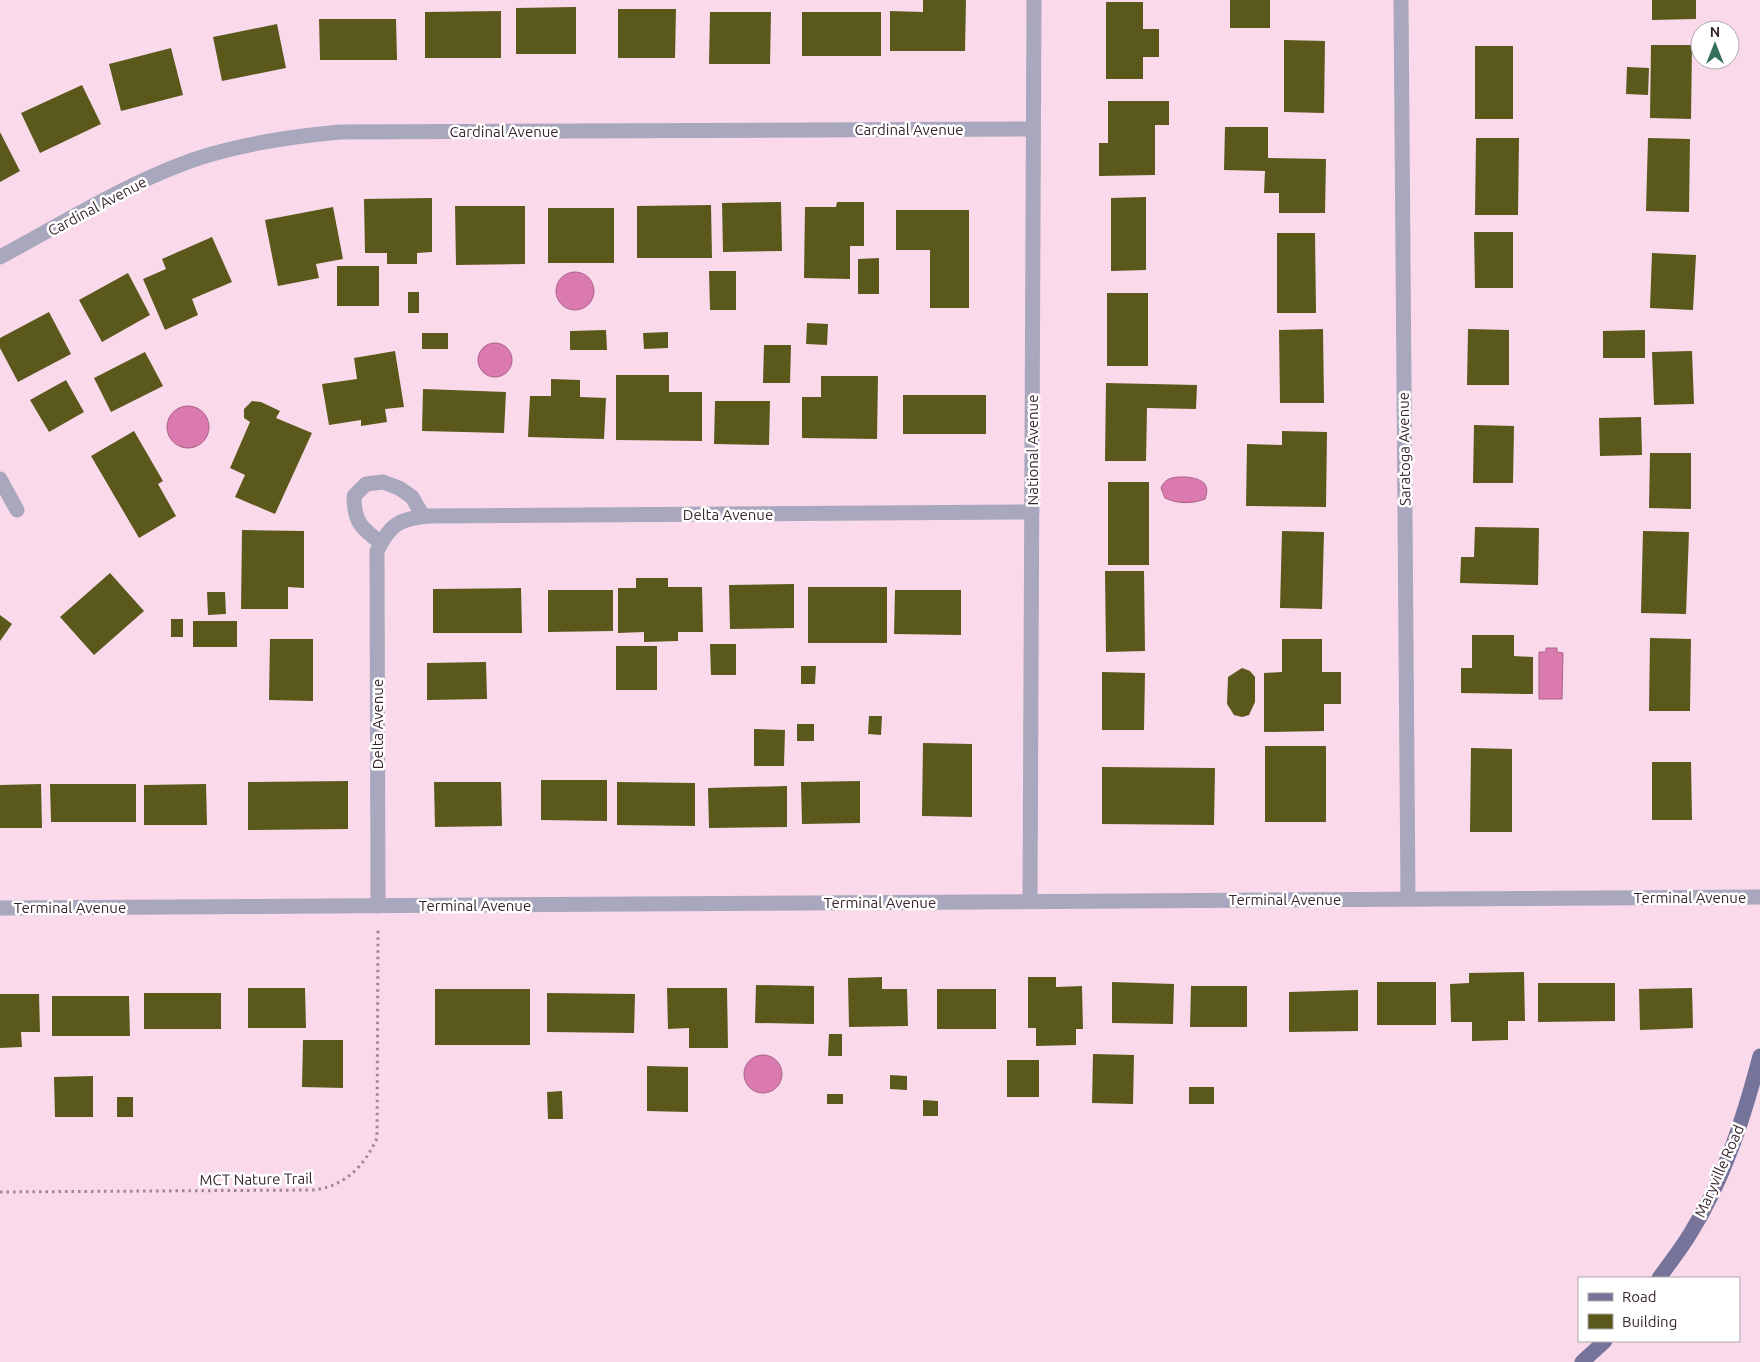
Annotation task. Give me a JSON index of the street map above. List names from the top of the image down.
{
  "streets": {
    "main road": ["Maryville Road"],
    "street": [
      "Cardinal Avenue",
      "Saratoga Avenue",
      "National Avenue",
      "Delta Avenue",
      "Terminal Avenue"
    ],
    "path": ["MCT Nature Trail"]
  },
  "crossings": [
    ["Cardinal Avenue", "National Avenue"],
    ["Saratoga Avenue", "Terminal Avenue"],
    ["National Avenue", "Delta Avenue"],
    ["National Avenue", "Terminal Avenue"],
    ["Delta Avenue", "Terminal Avenue"],
    ["Delta Avenue", "MCT Nature Trail"],
    ["Terminal Avenue", "MCT Nature Trail"]
  ],
  "legend": ["Road", "Building"],
  "north": "top"
}
